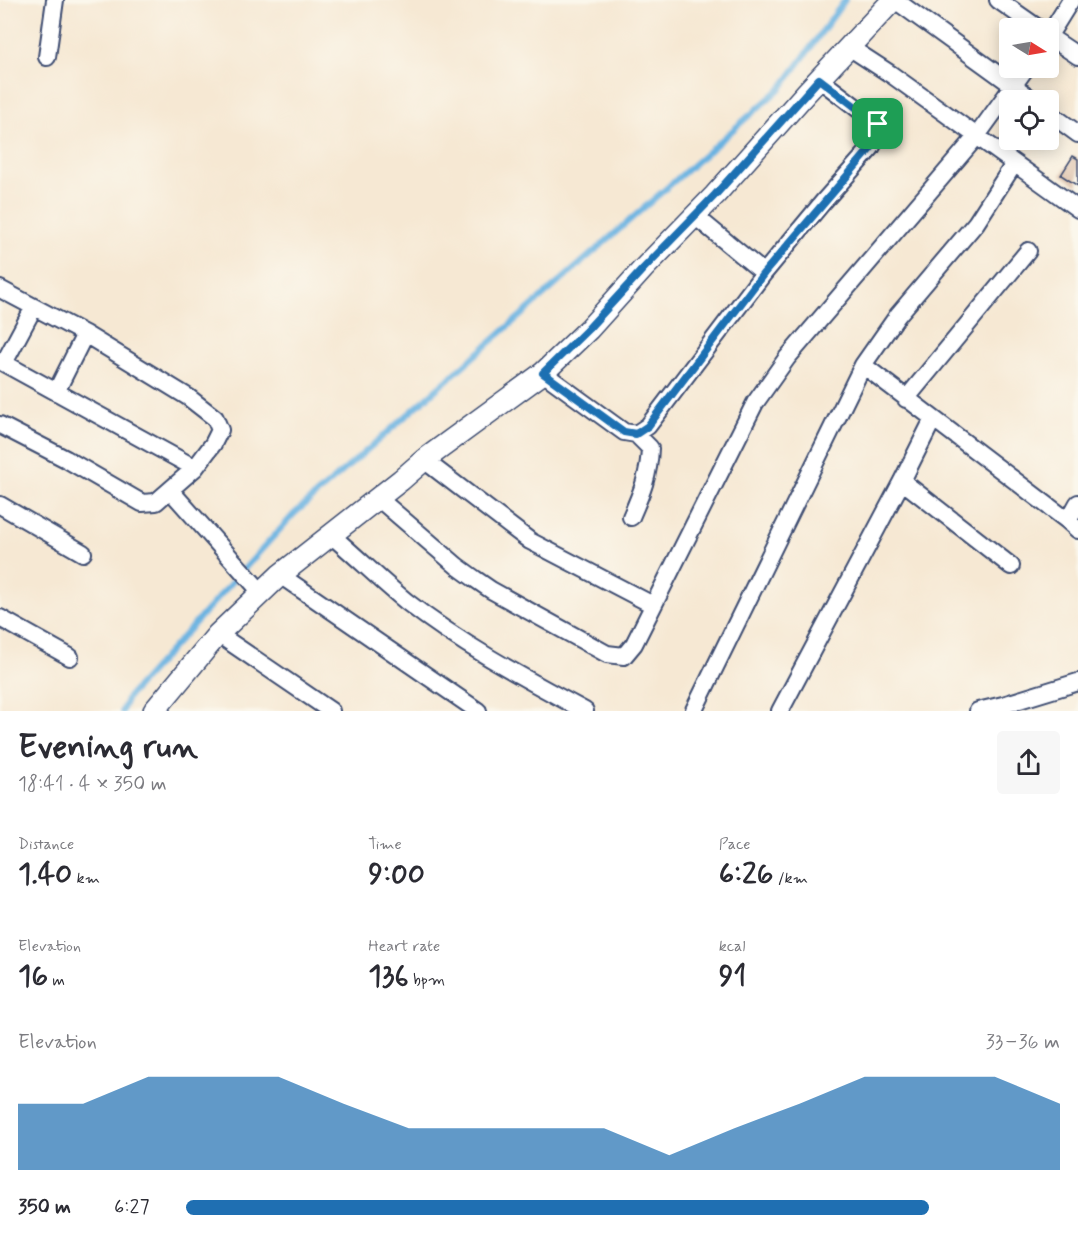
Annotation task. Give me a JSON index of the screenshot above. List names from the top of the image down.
{
  "north": "right",
  "page": {
    "heading": ["Evening run", "18:41 · 4 × 350 m"],
    "stats": [
      ["Distance", "1.40 km"],
      ["Time", "9:00"],
      ["Pace", "6:26 /km"],
      ["Elevation", "16 m"],
      ["Heart rate", "136 bpm"],
      ["kcal", "91"]
    ],
    "chart": ["Elevation", "33–36 m"],
    "list": [
      {
        "name": "350 m",
        "note": "6:27"
      }
    ]
  }
}
